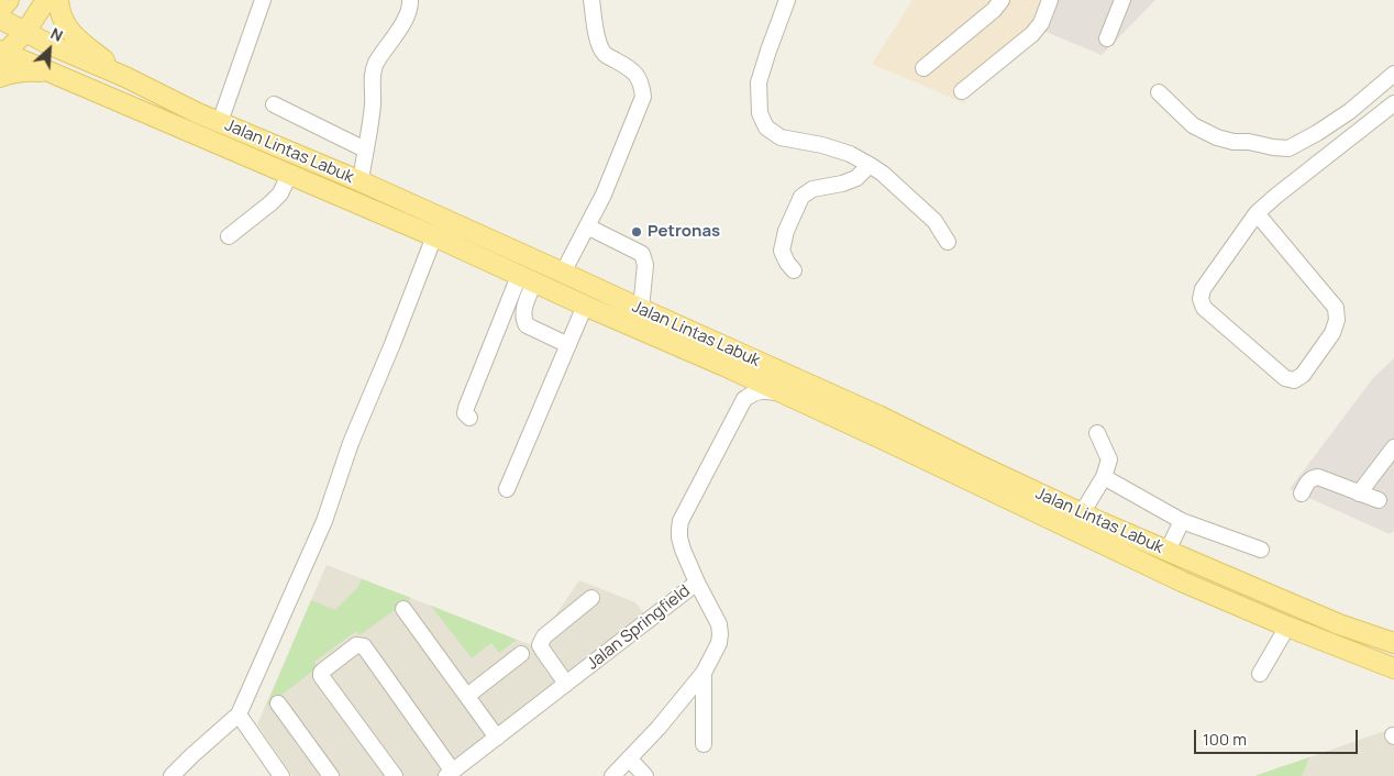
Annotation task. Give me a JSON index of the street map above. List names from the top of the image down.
{
  "streets": {
    "main road": ["Jalan Lintas Labuk"],
    "street": ["Jalan Springfield"]
  },
  "places": ["Petronas"],
  "scale_bar": "100 m",
  "north": "top right"
}
